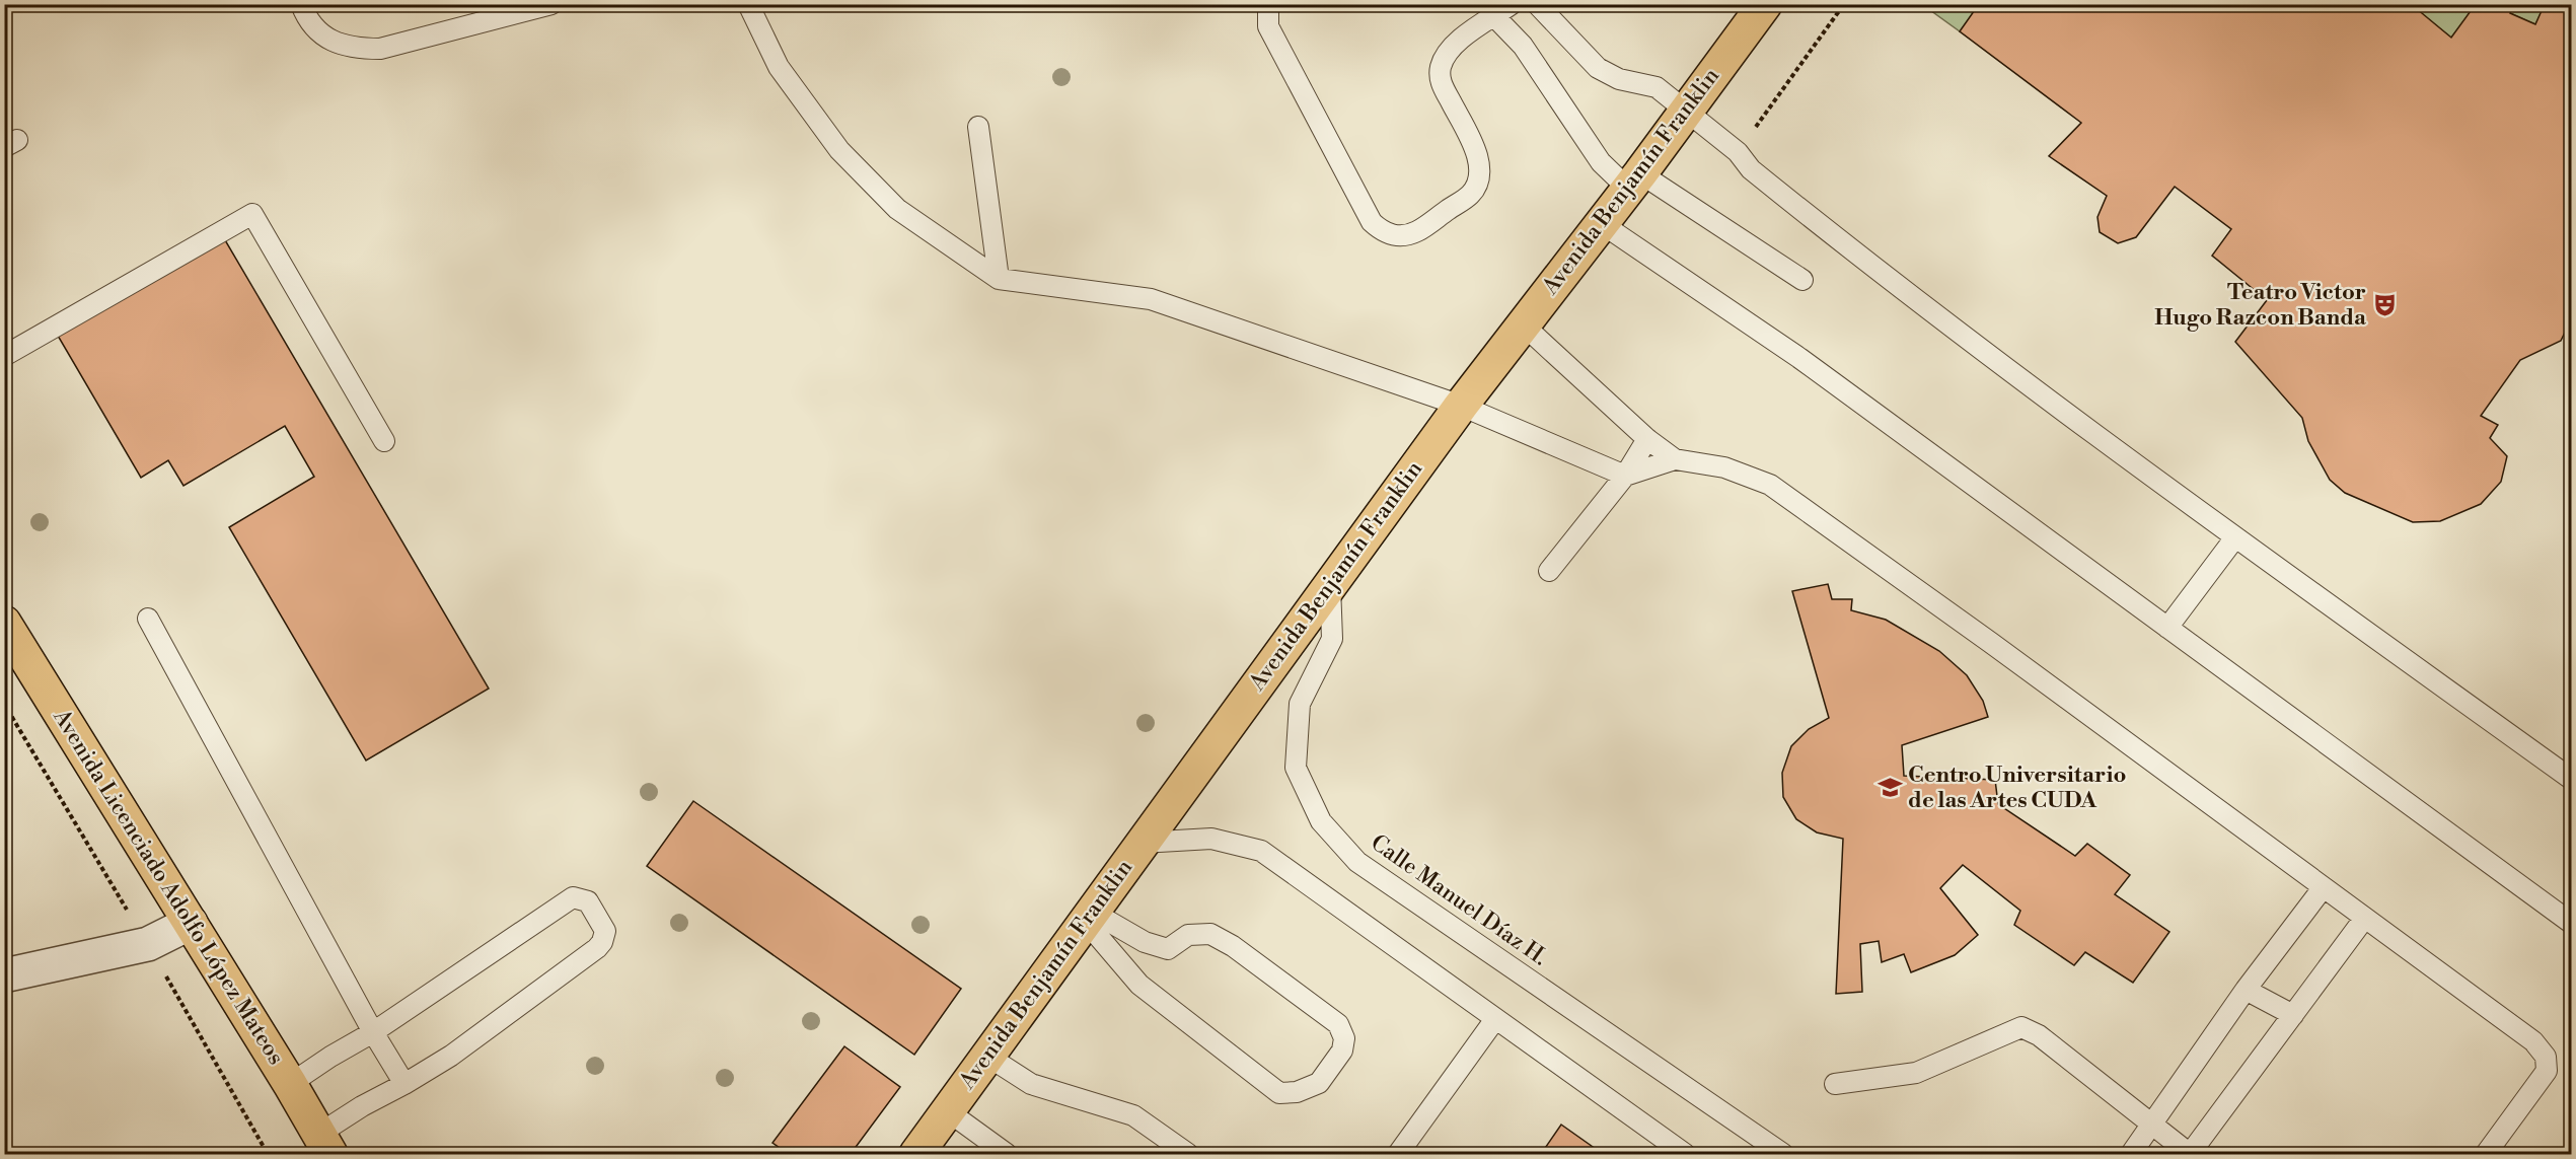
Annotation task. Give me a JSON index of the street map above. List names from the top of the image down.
{
  "streets": {
    "main road": ["Avenida Benjamín Franklin", "Avenida Licenciado Adolfo López Mateos"],
    "lane": ["Calle Manuel Díaz H."]
  },
  "crossings": [
    ["Avenida Benjamín Franklin", "Calle Manuel Díaz H."]
  ],
  "places": {
    "theatre": ["Teatro Victor Hugo Razcon Banda"],
    "school or university": ["Centro Universitario de las Artes CUDA"]
  }
}
